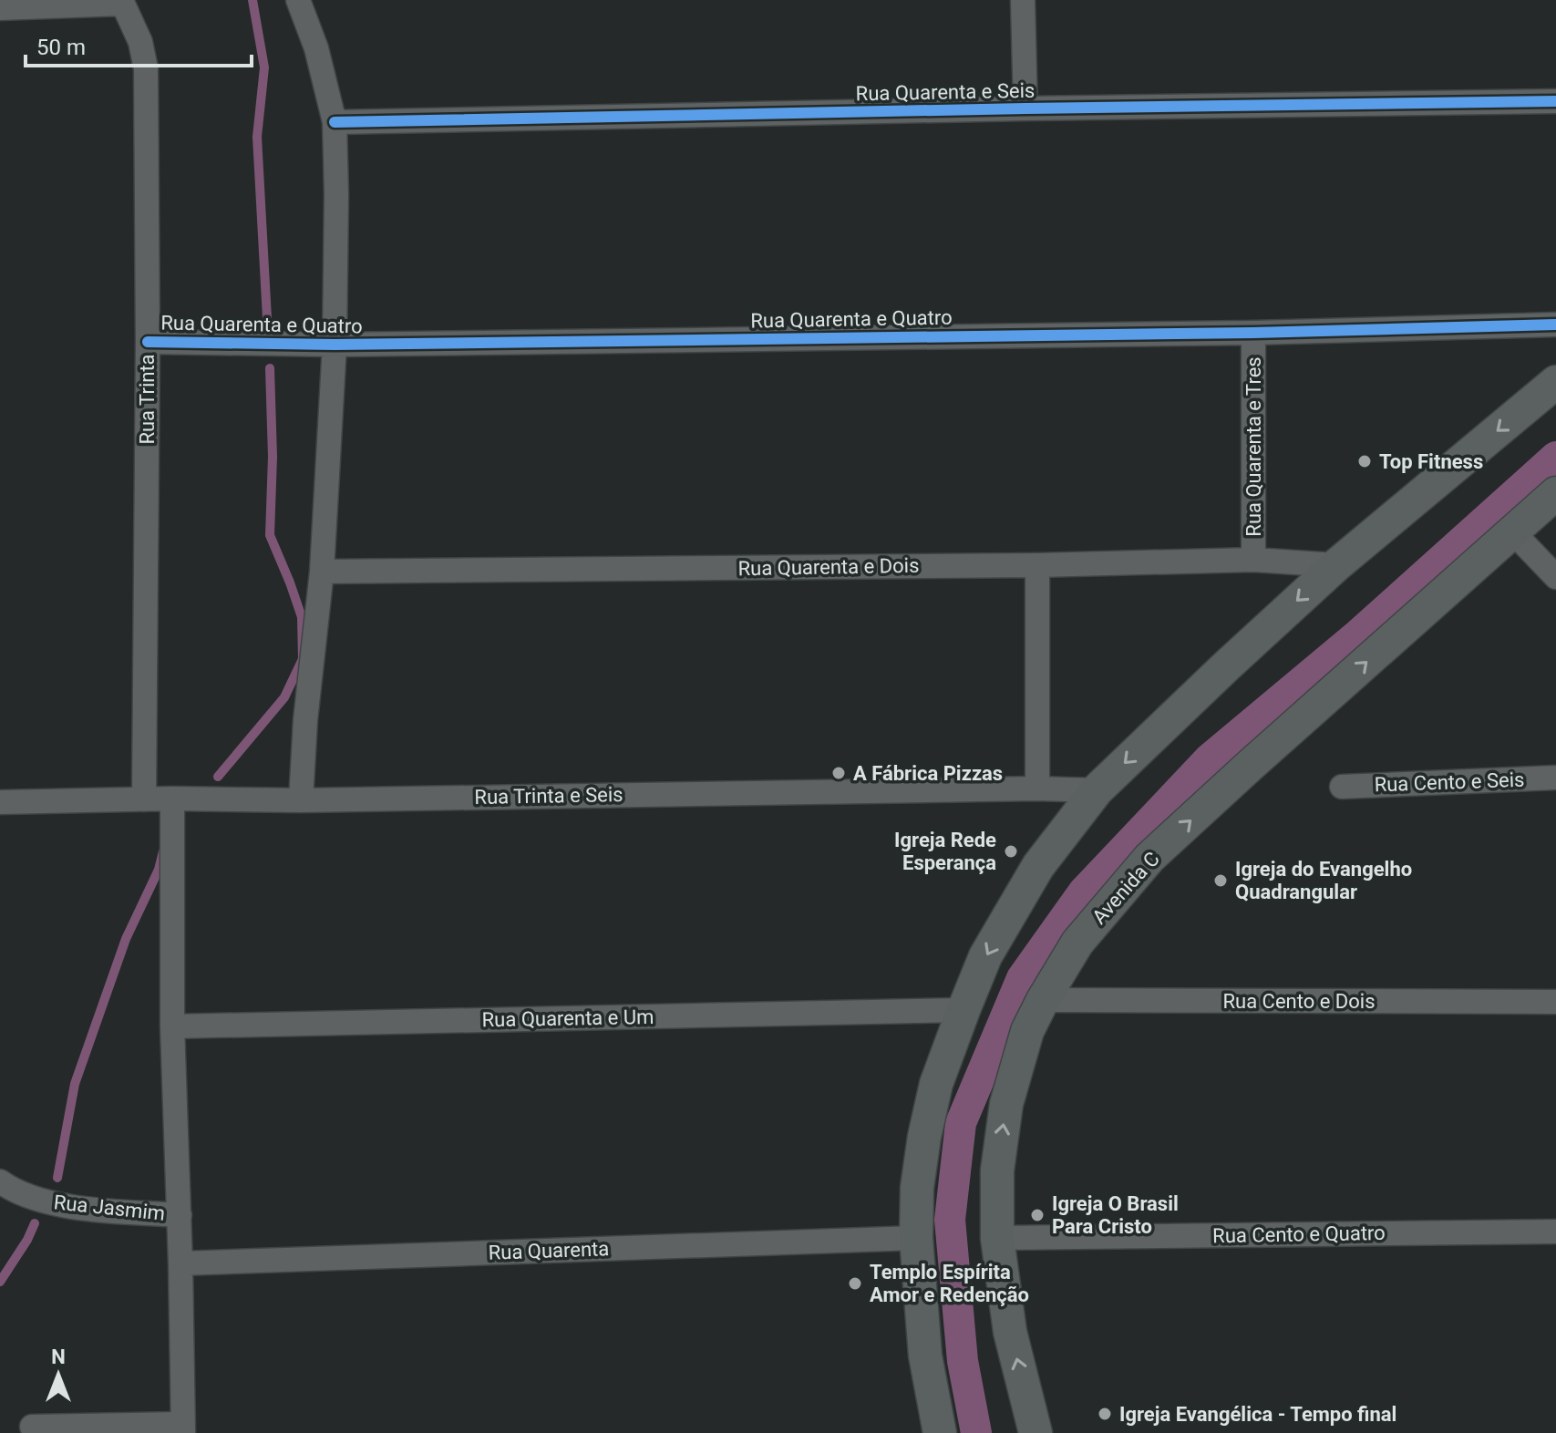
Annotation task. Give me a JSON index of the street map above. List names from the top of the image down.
{
  "streets": {
    "main road": ["Avenida C"],
    "street": [
      "Rua Quarenta e Seis",
      "Rua Quarenta e Quatro",
      "Rua Trinta",
      "Rua Quarenta e Tres",
      "Rua Quarenta e Dois",
      "Rua Cento e Seis",
      "Rua Trinta e Seis",
      "Rua Cento e Dois",
      "Rua Quarenta e Um",
      "Rua Jasmim",
      "Rua Cento e Quatro",
      "Rua Quarenta"
    ]
  },
  "crossings": [
    ["Rua Quarenta e Quatro", "Rua Trinta"],
    ["Rua Quarenta e Quatro", "Rua Quarenta e Tres"],
    ["Rua Trinta", "Rua Trinta e Seis"],
    ["Rua Quarenta e Tres", "Rua Quarenta e Dois"],
    ["Avenida C", "Rua Cento e Dois"],
    ["Avenida C", "Rua Cento e Quatro"]
  ],
  "places": [
    "Top Fitness",
    "A Fábrica Pizzas",
    "Igreja Rede Esperança",
    "Igreja do Evangelho Quadrangular",
    "Igreja O Brasil Para Cristo",
    "Templo Espírita Amor e Redenção",
    "Igreja Evangélica - Tempo final"
  ],
  "scale_bar": "50 m",
  "north": "top"
}
